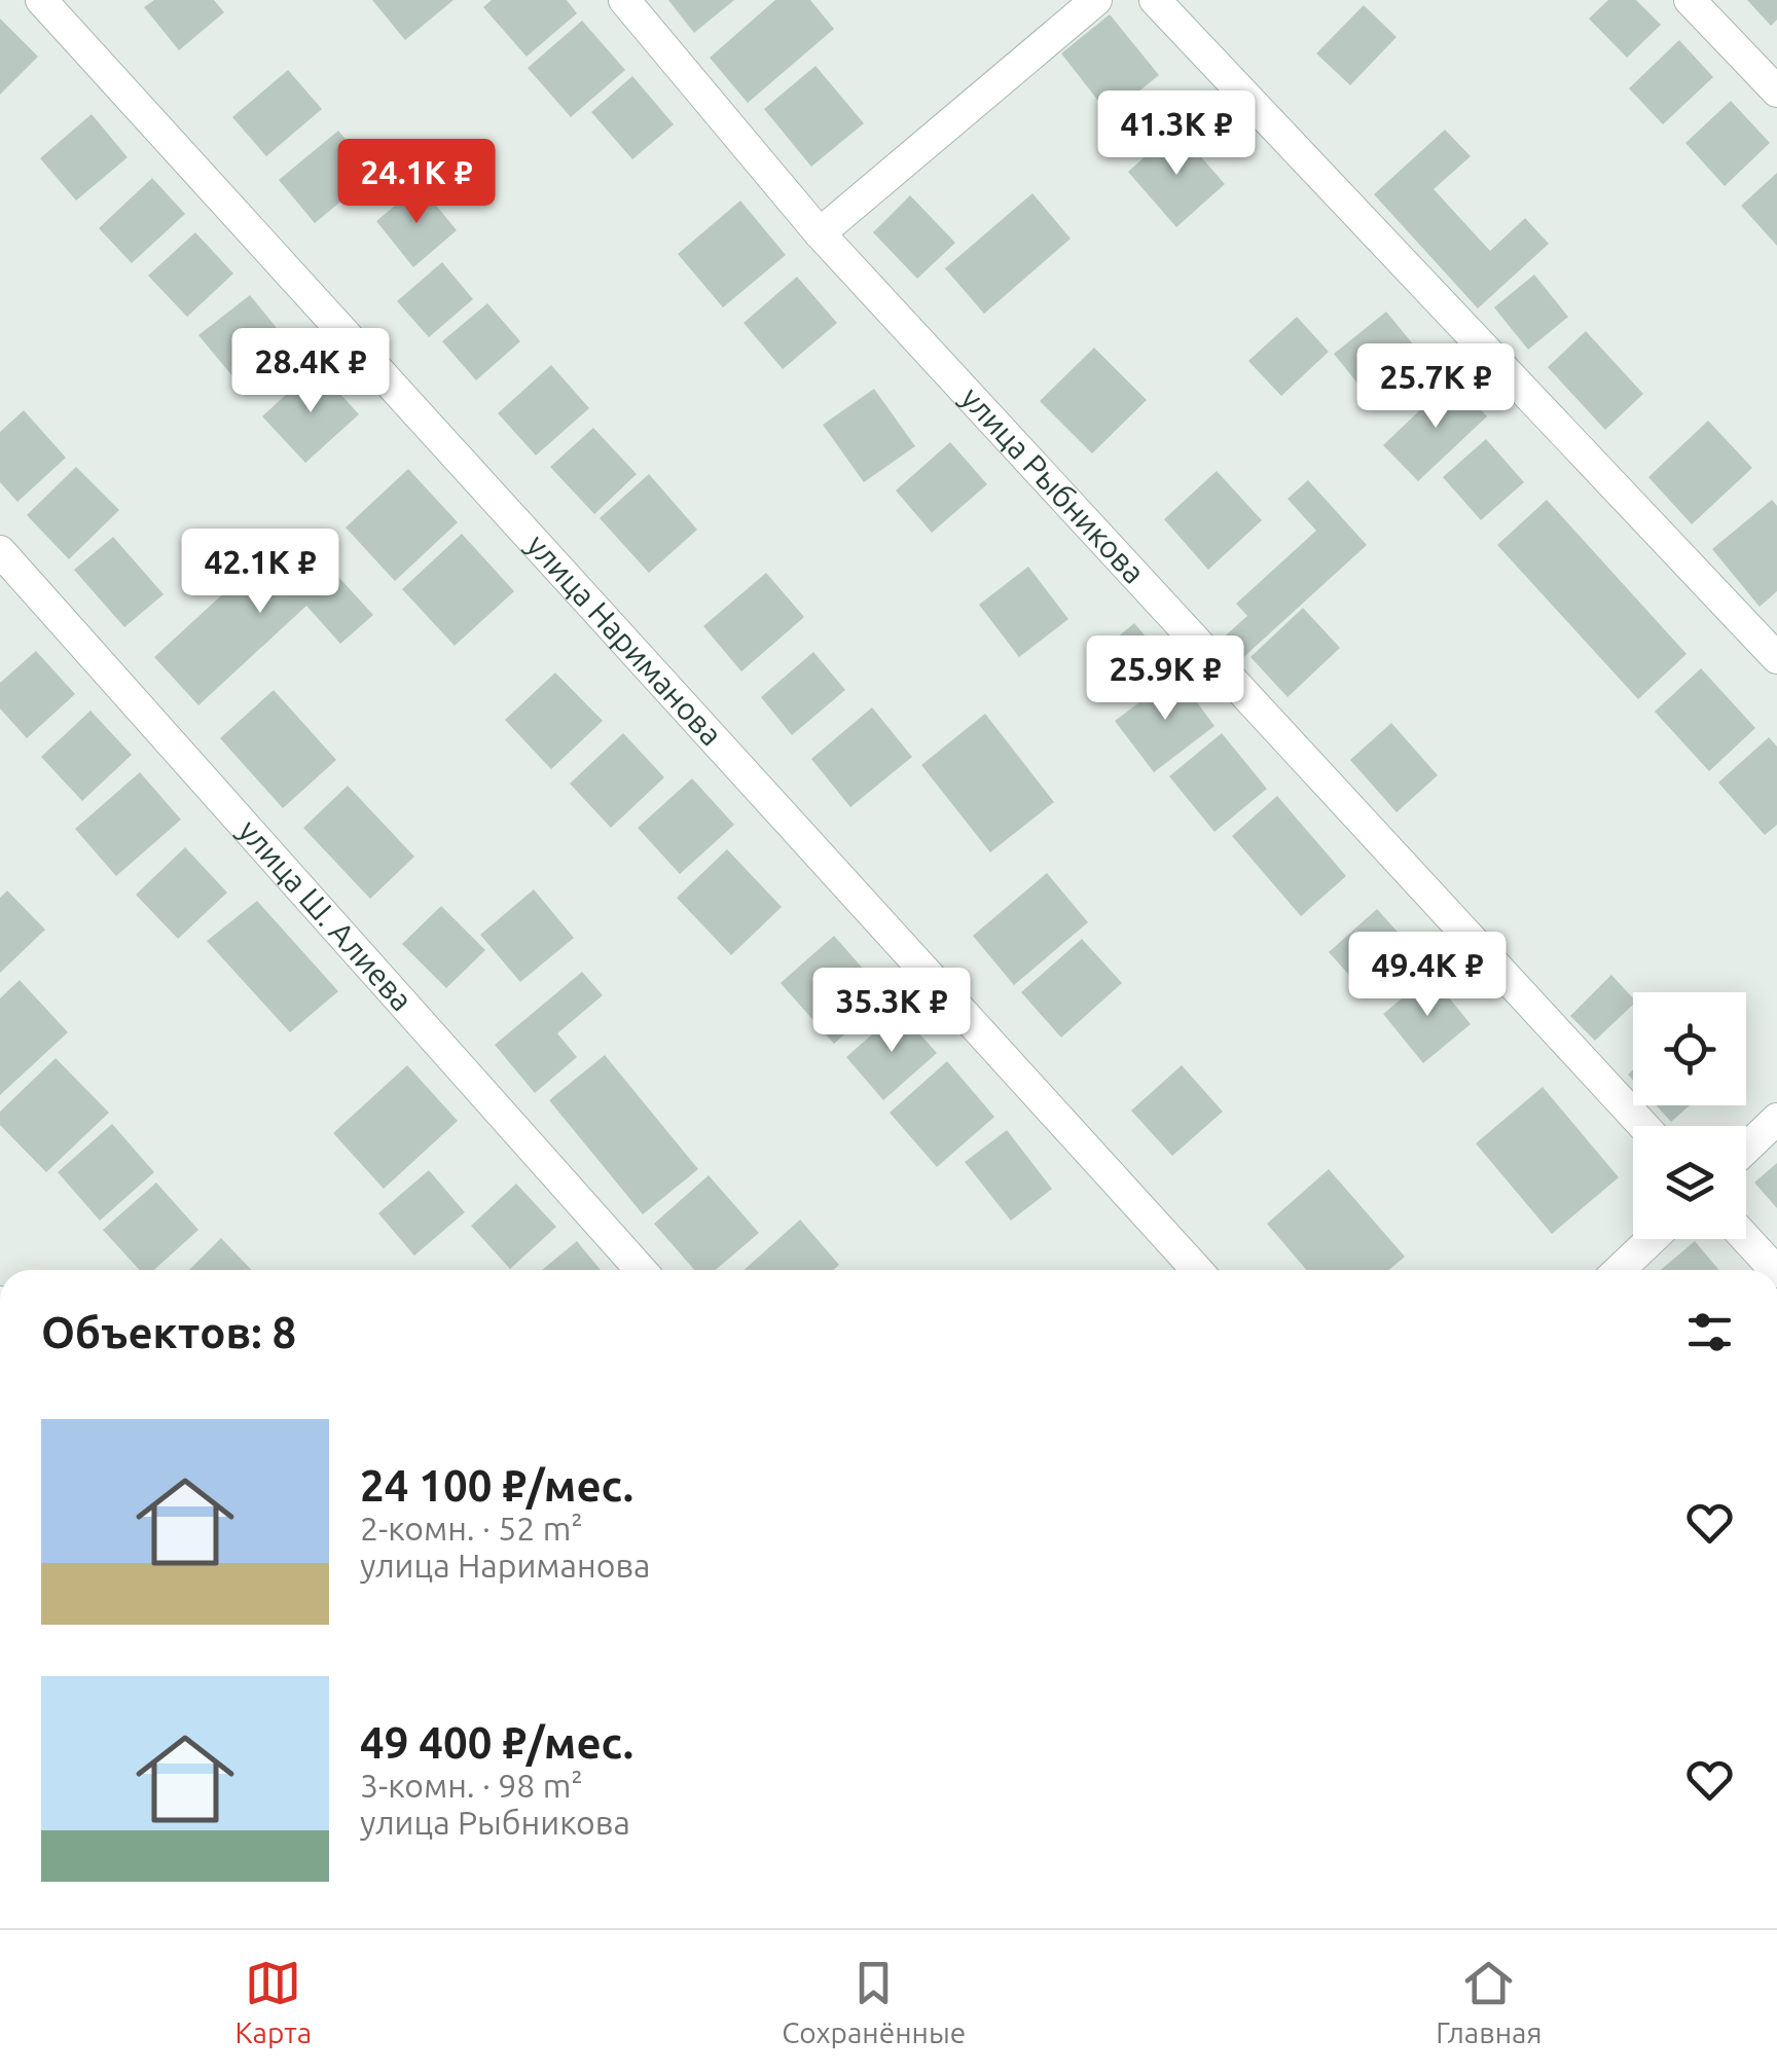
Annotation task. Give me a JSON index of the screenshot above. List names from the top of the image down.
{
  "streets": {
    "street": ["улица Рыбникова", "улица Нариманова", "улица Ш. Алиева"]
  },
  "page": {
    "price": [
      "41.3K ₽",
      "24.1K ₽",
      "28.4K ₽",
      "25.7K ₽",
      "42.1K ₽",
      "25.9K ₽",
      "49.4K ₽",
      "35.3K ₽"
    ],
    "heading": "Объектов: 8",
    "list": [
      {
        "name": "24 100 ₽/мес.",
        "note": "2-комн. · 52 m² · улица Нариманова"
      },
      {
        "name": "49 400 ₽/мес.",
        "note": "3-комн. · 98 m² · улица Рыбникова"
      }
    ],
    "tabs": ["Карта", "Сохранённые", "Главная"]
  }
}
